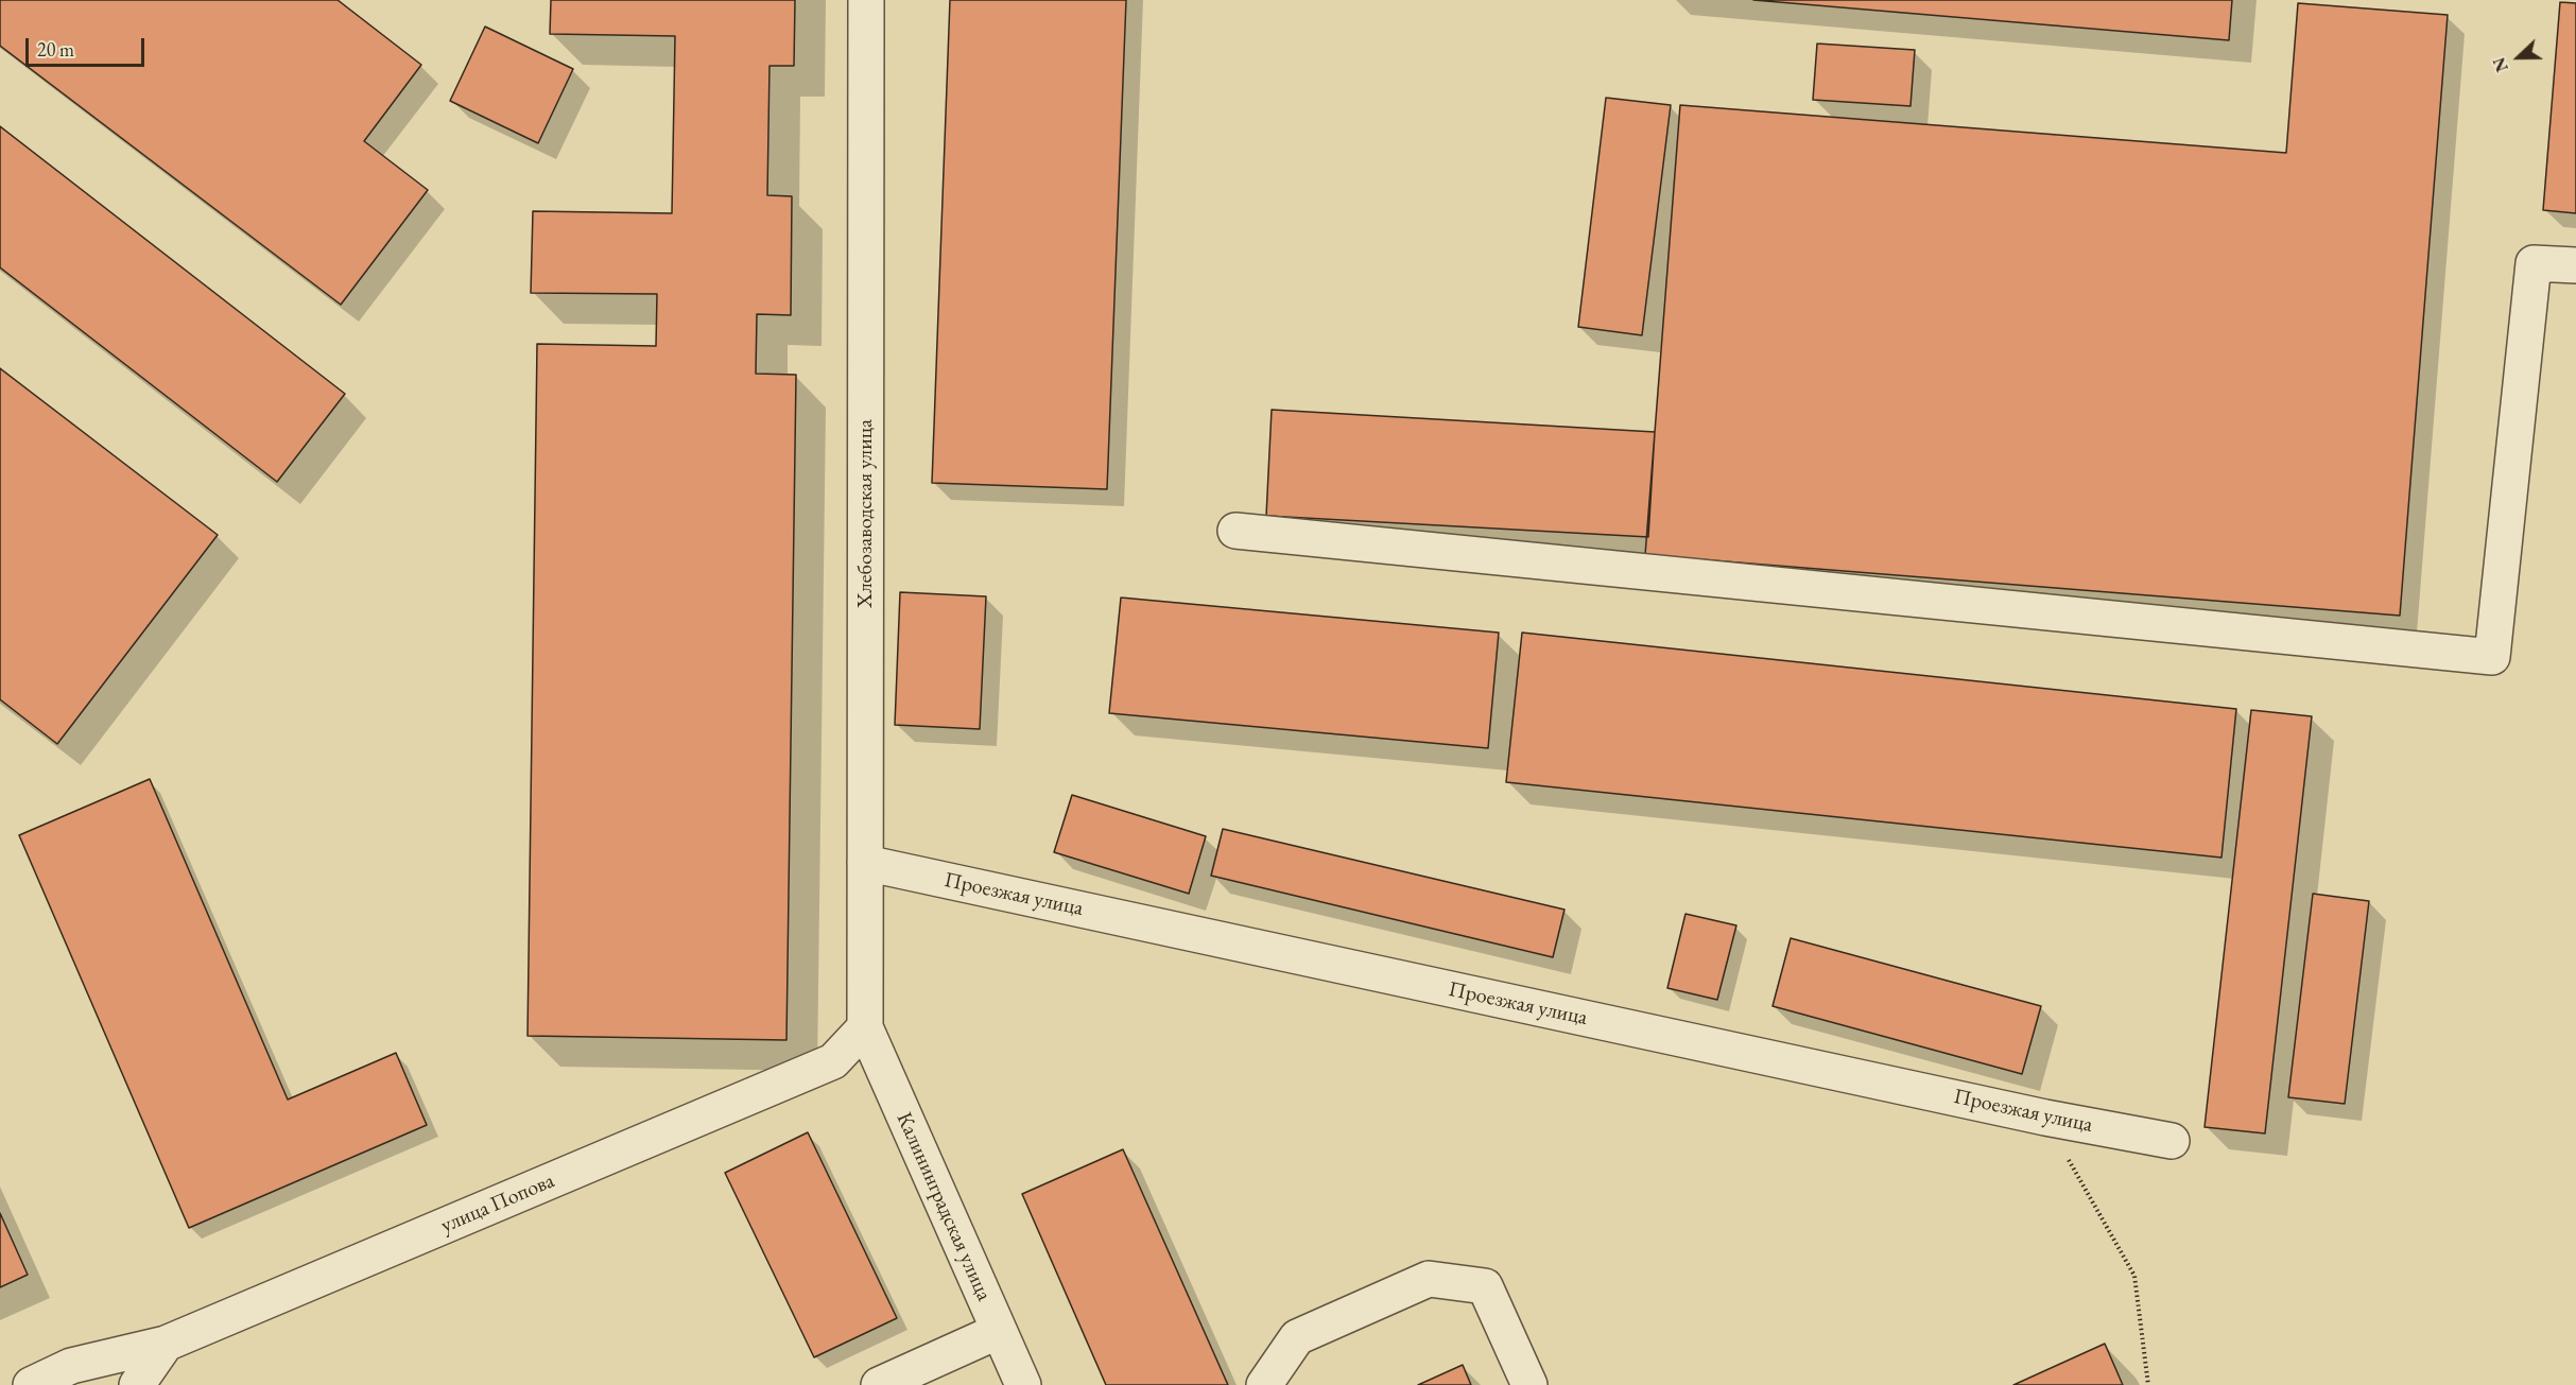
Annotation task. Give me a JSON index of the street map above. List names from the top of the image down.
{
  "streets": {
    "street": [
      "Хлебозаводская улица",
      "Проезжая улица",
      "улица Попова",
      "Калининградская улица"
    ]
  },
  "crossings": [
    ["Хлебозаводская улица", "Проезжая улица"],
    ["Хлебозаводская улица", "улица Попова"],
    ["Хлебозаводская улица", "Калининградская улица"],
    ["улица Попова", "Калининградская улица"]
  ],
  "scale_bar": "20 m",
  "north": "left"
}
